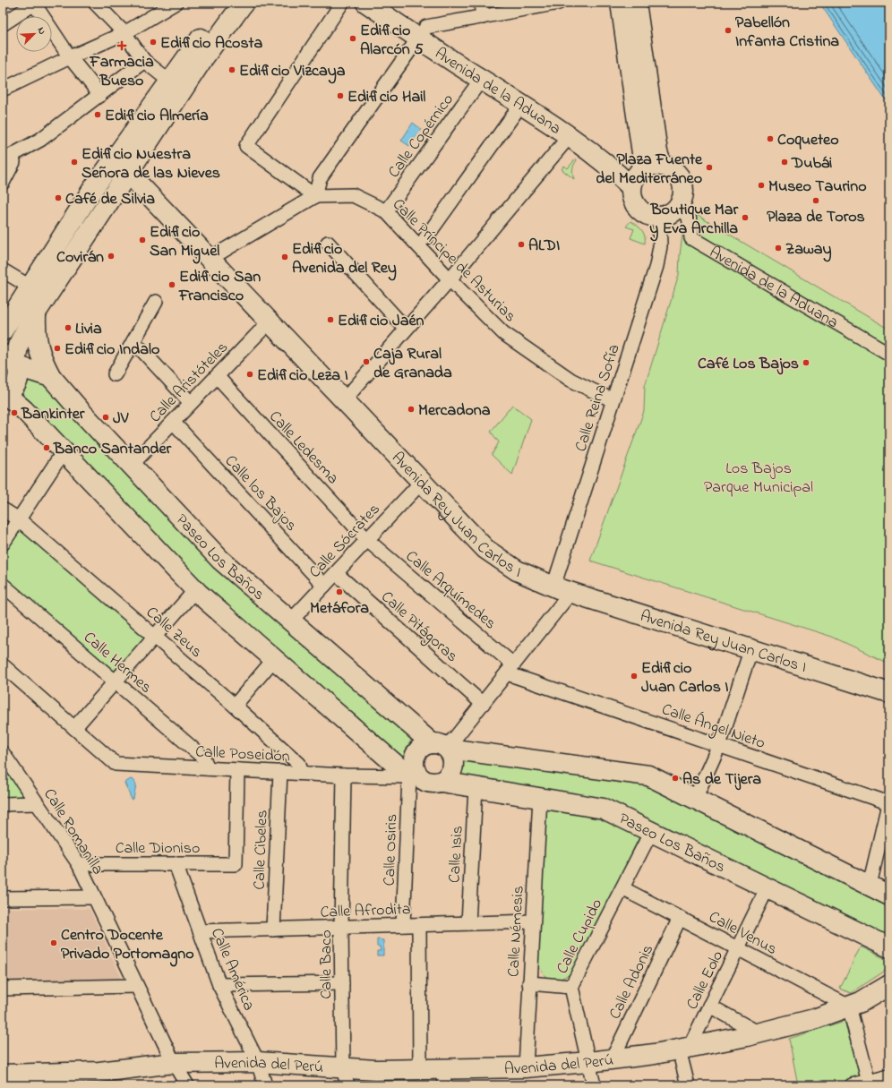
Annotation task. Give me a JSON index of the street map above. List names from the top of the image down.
{
  "streets": {
    "street": [
      "Avenida de la Aduana",
      "Calle Copérnico",
      "Calle Príncipe de Asturias",
      "Calle Aristóteles",
      "Calle Reina Sofía",
      "Calle Ledesma",
      "Calle los Bajos",
      "Avenida Rey Juan Carlos I",
      "Calle Sócrates",
      "Paseo Los Baños",
      "Calle Arquímedes",
      "Calle Pitágoras",
      "Calle Zeus",
      "Calle Hermes",
      "Calle Ángel Nieto",
      "Calle Poseidón",
      "Calle Romanilla",
      "Calle Dioniso",
      "Calle Cibeles",
      "Calle Osiris",
      "Calle Isis",
      "Calle Afrodita",
      "Calle Némesis",
      "Calle Venus",
      "Calle Cupido",
      "Calle Baco",
      "Calle América",
      "Calle Eolo",
      "Calle Adonis",
      "Avenida del Perú"
    ]
  },
  "crossings": [
    ["Avenida de la Aduana", "Calle Copérnico"],
    ["Avenida de la Aduana", "Calle Reina Sofía"],
    ["Calle Copérnico", "Calle Príncipe de Asturias"],
    ["Calle Príncipe de Asturias", "Calle Reina Sofía"],
    ["Calle Príncipe de Asturias", "Avenida Rey Juan Carlos I"],
    ["Calle Aristóteles", "Calle Ledesma"],
    ["Calle Aristóteles", "Calle los Bajos"],
    ["Calle Aristóteles", "Avenida Rey Juan Carlos I"],
    ["Calle Aristóteles", "Paseo Los Baños"],
    ["Calle Reina Sofía", "Avenida Rey Juan Carlos I"],
    ["Calle Ledesma", "Calle Sócrates"],
    ["Calle Ledesma", "Calle Arquímedes"],
    ["Calle los Bajos", "Calle Sócrates"],
    ["Avenida Rey Juan Carlos I", "Calle Sócrates"],
    ["Calle Sócrates", "Paseo Los Baños"],
    ["Calle Sócrates", "Calle Arquímedes"],
    ["Calle Sócrates", "Calle Pitágoras"],
    ["Paseo Los Baños", "Calle Poseidón"],
    ["Paseo Los Baños", "Calle Osiris"],
    ["Paseo Los Baños", "Calle Isis"],
    ["Paseo Los Baños", "Calle Némesis"],
    ["Paseo Los Baños", "Calle Cupido"],
    ["Paseo Los Baños", "Calle Eolo"],
    ["Calle Arquímedes", "Calle Ángel Nieto"],
    ["Calle Zeus", "Calle Poseidón"],
    ["Calle Hermes", "Calle Poseidón"],
    ["Calle Poseidón", "Calle Dioniso"],
    ["Calle Poseidón", "Calle Cibeles"],
    ["Calle Poseidón", "Calle Osiris"],
    ["Calle Poseidón", "Calle Baco"],
    ["Calle Romanilla", "Calle Dioniso"],
    ["Calle Romanilla", "Avenida del Perú"],
    ["Calle Dioniso", "Calle América"],
    ["Calle Cibeles", "Calle Afrodita"],
    ["Calle Osiris", "Calle Afrodita"],
    ["Calle Isis", "Calle Afrodita"],
    ["Calle Afrodita", "Calle Némesis"],
    ["Calle Afrodita", "Calle Baco"],
    ["Calle Afrodita", "Calle América"],
    ["Calle Némesis", "Avenida del Perú"],
    ["Calle Venus", "Calle Cupido"],
    ["Calle Venus", "Calle Eolo"],
    ["Calle Venus", "Calle Adonis"],
    ["Calle Venus", "Avenida del Perú"],
    ["Calle Cupido", "Avenida del Perú"],
    ["Calle Baco", "Avenida del Perú"],
    ["Calle América", "Avenida del Perú"],
    ["Calle Eolo", "Avenida del Perú"],
    ["Calle Adonis", "Avenida del Perú"]
  ],
  "parks": ["Los Bajos Parque Municipal"],
  "places": {
    "other": [
      "Pabellón Infanta Cristina",
      "Edificio Alarcón 5",
      "Edificio Acosta",
      "Edificio Vizcaya",
      "Edificio Hail",
      "Edificio Almería",
      "Coqueteo",
      "Edificio Nuestra Señora de las Nieves",
      "Dubái",
      "Plaza Fuente del Mediterráneo",
      "Museo Taurino",
      "Café de Silvia",
      "Plaza de Toros",
      "Boutique Mar y Eva Archilla",
      "Edificio San Miguel",
      "ALDI",
      "Zaway",
      "Covirán",
      "Edificio Avenida del Rey",
      "Edificio San Francisco",
      "Edificio Jaén",
      "Livia",
      "Edificio Indalo",
      "Caja Rural de Granada",
      "Café Los Bajos",
      "Edificio Leza I",
      "Mercadona",
      "Bankinter",
      "JV",
      "Banco Santander",
      "Metáfora",
      "Edificio Juan Carlos I",
      "As de Tijera",
      "Centro Docente Privado Portomagno"
    ],
    "health": ["Farmacia Bueso"]
  },
  "north": "top right"
}
